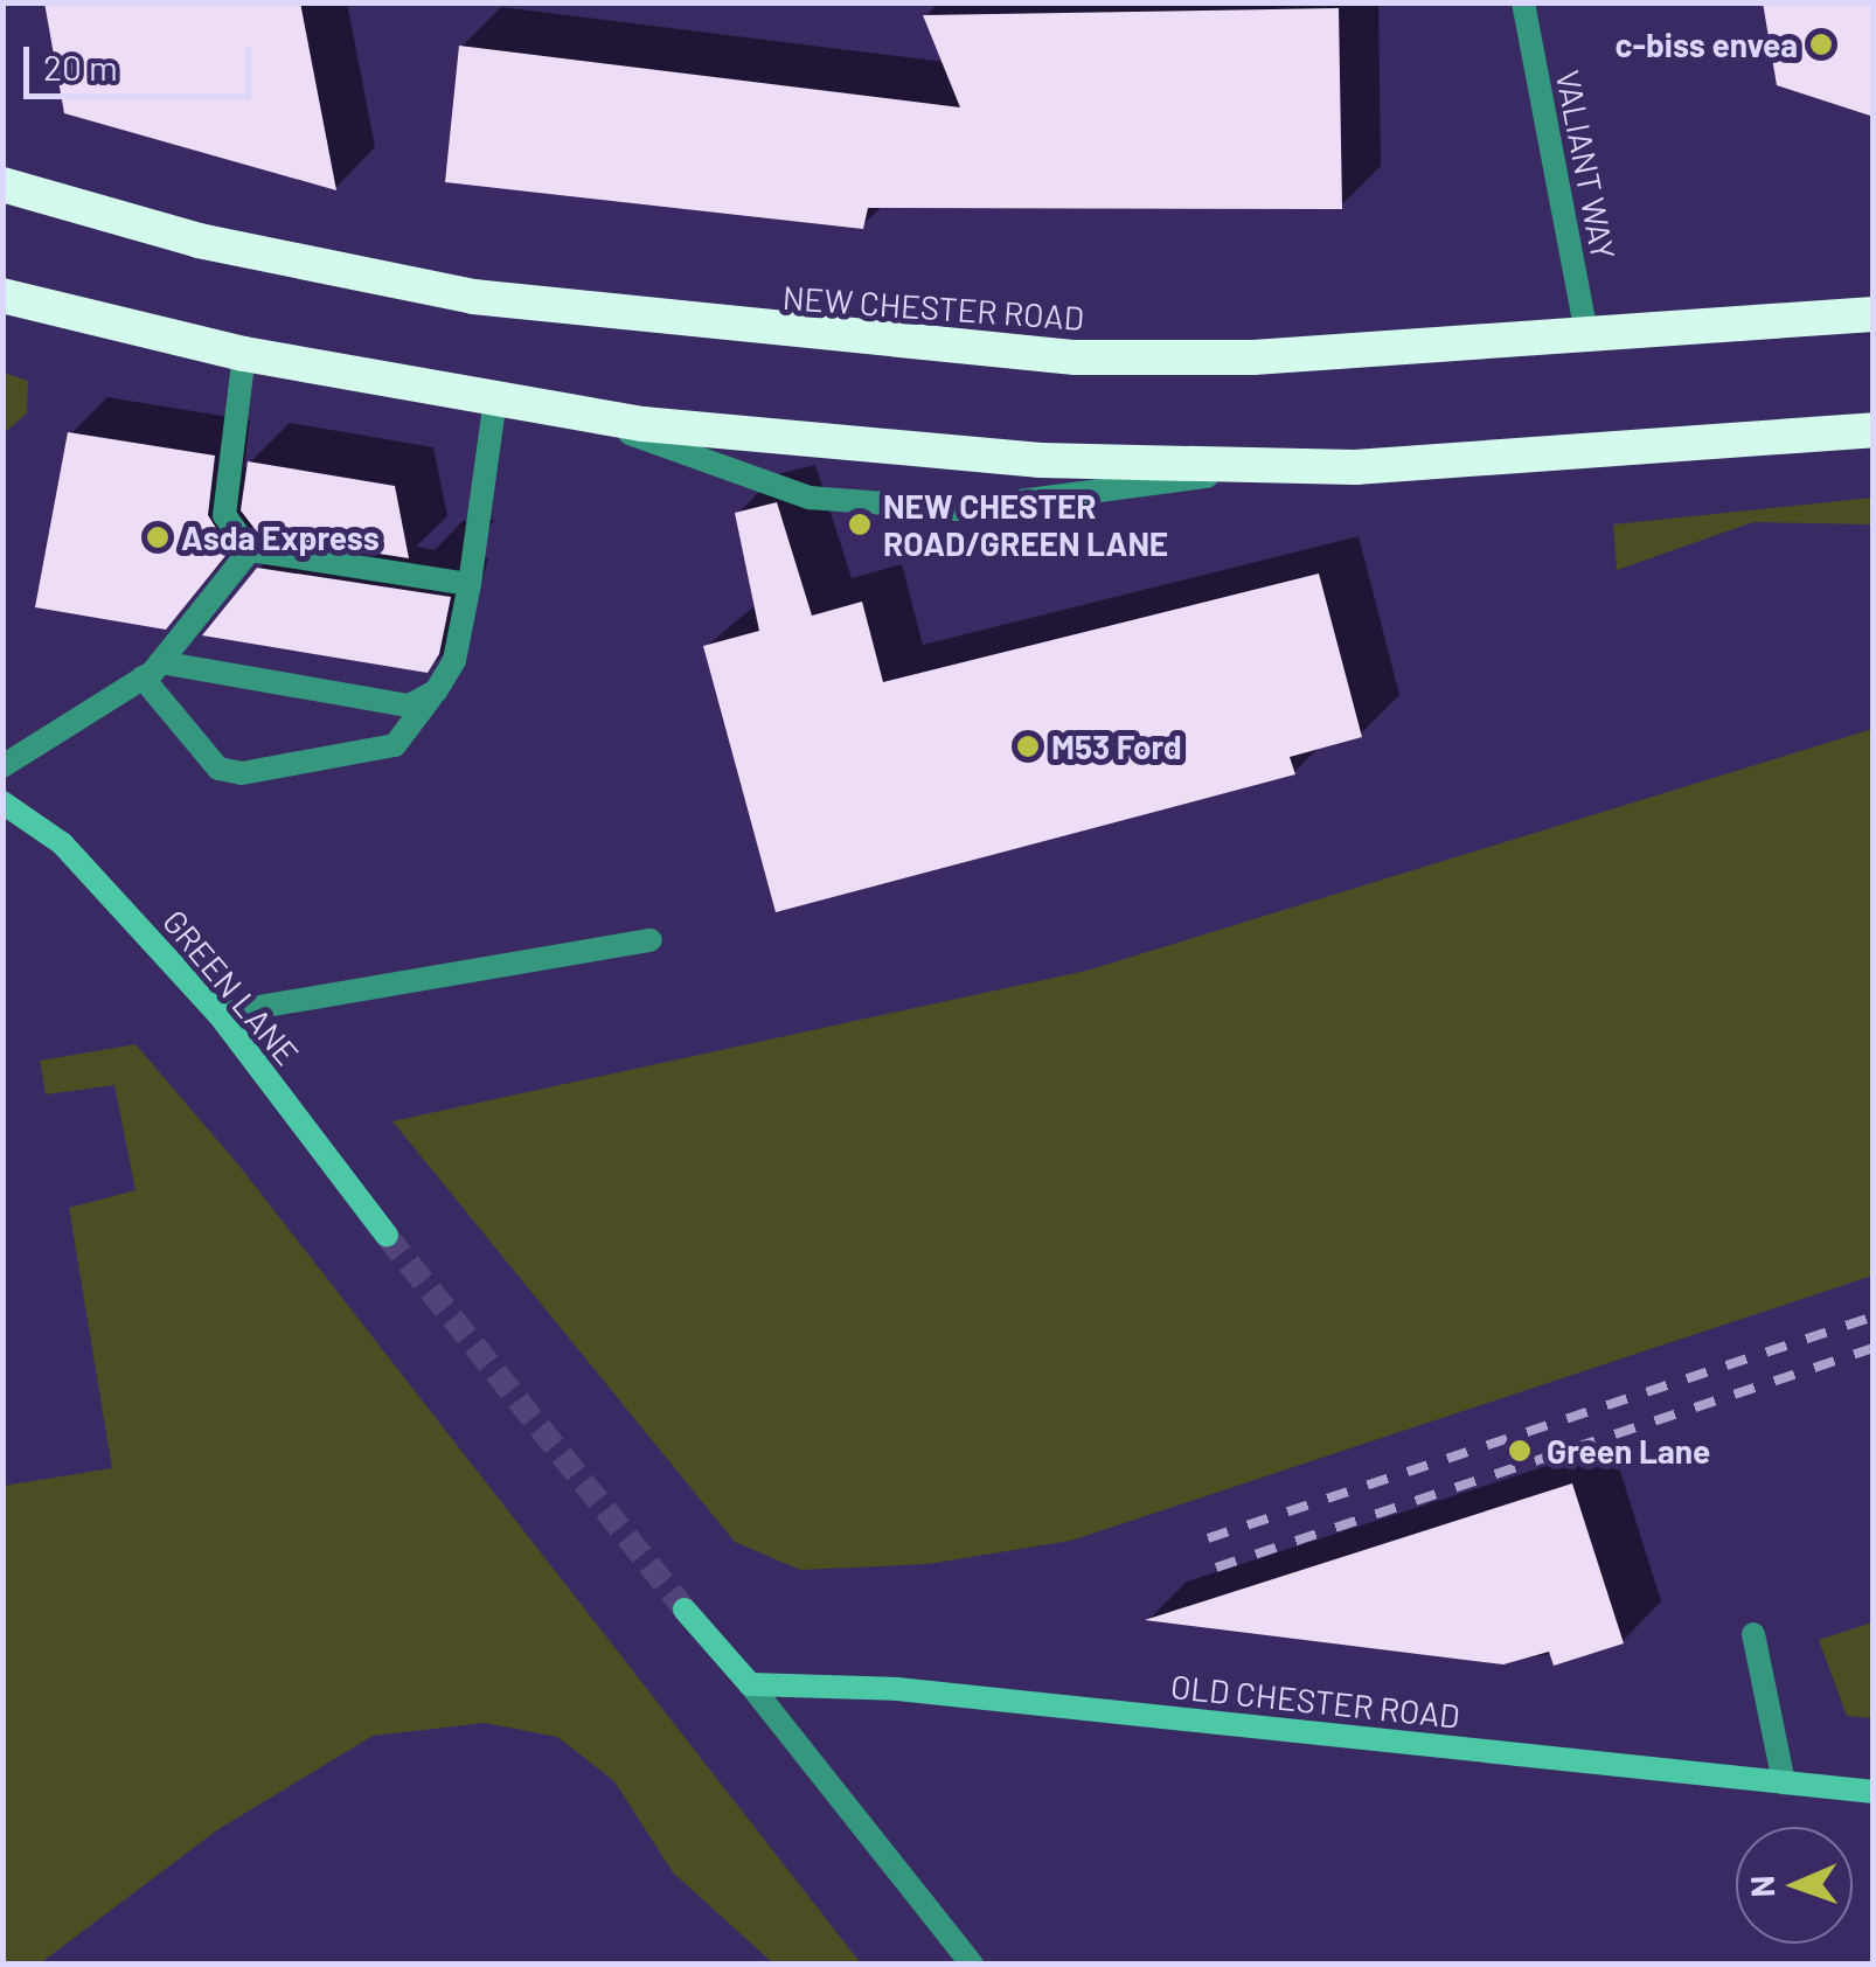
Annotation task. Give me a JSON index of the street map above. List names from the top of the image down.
{
  "streets": {
    "highway": ["NEW CHESTER ROAD"],
    "main road": ["GREEN LANE", "OLD CHESTER ROAD"],
    "street": ["VALIANT WAY"]
  },
  "crossings": [
    ["VALIANT WAY", "NEW CHESTER ROAD"]
  ],
  "places": [
    "c-biss envea",
    "NEW CHESTER ROAD/GREEN LANE",
    "Asda Express",
    "M53 Ford",
    "Green Lane"
  ],
  "scale_bar": "20 m",
  "north": "left"
}
